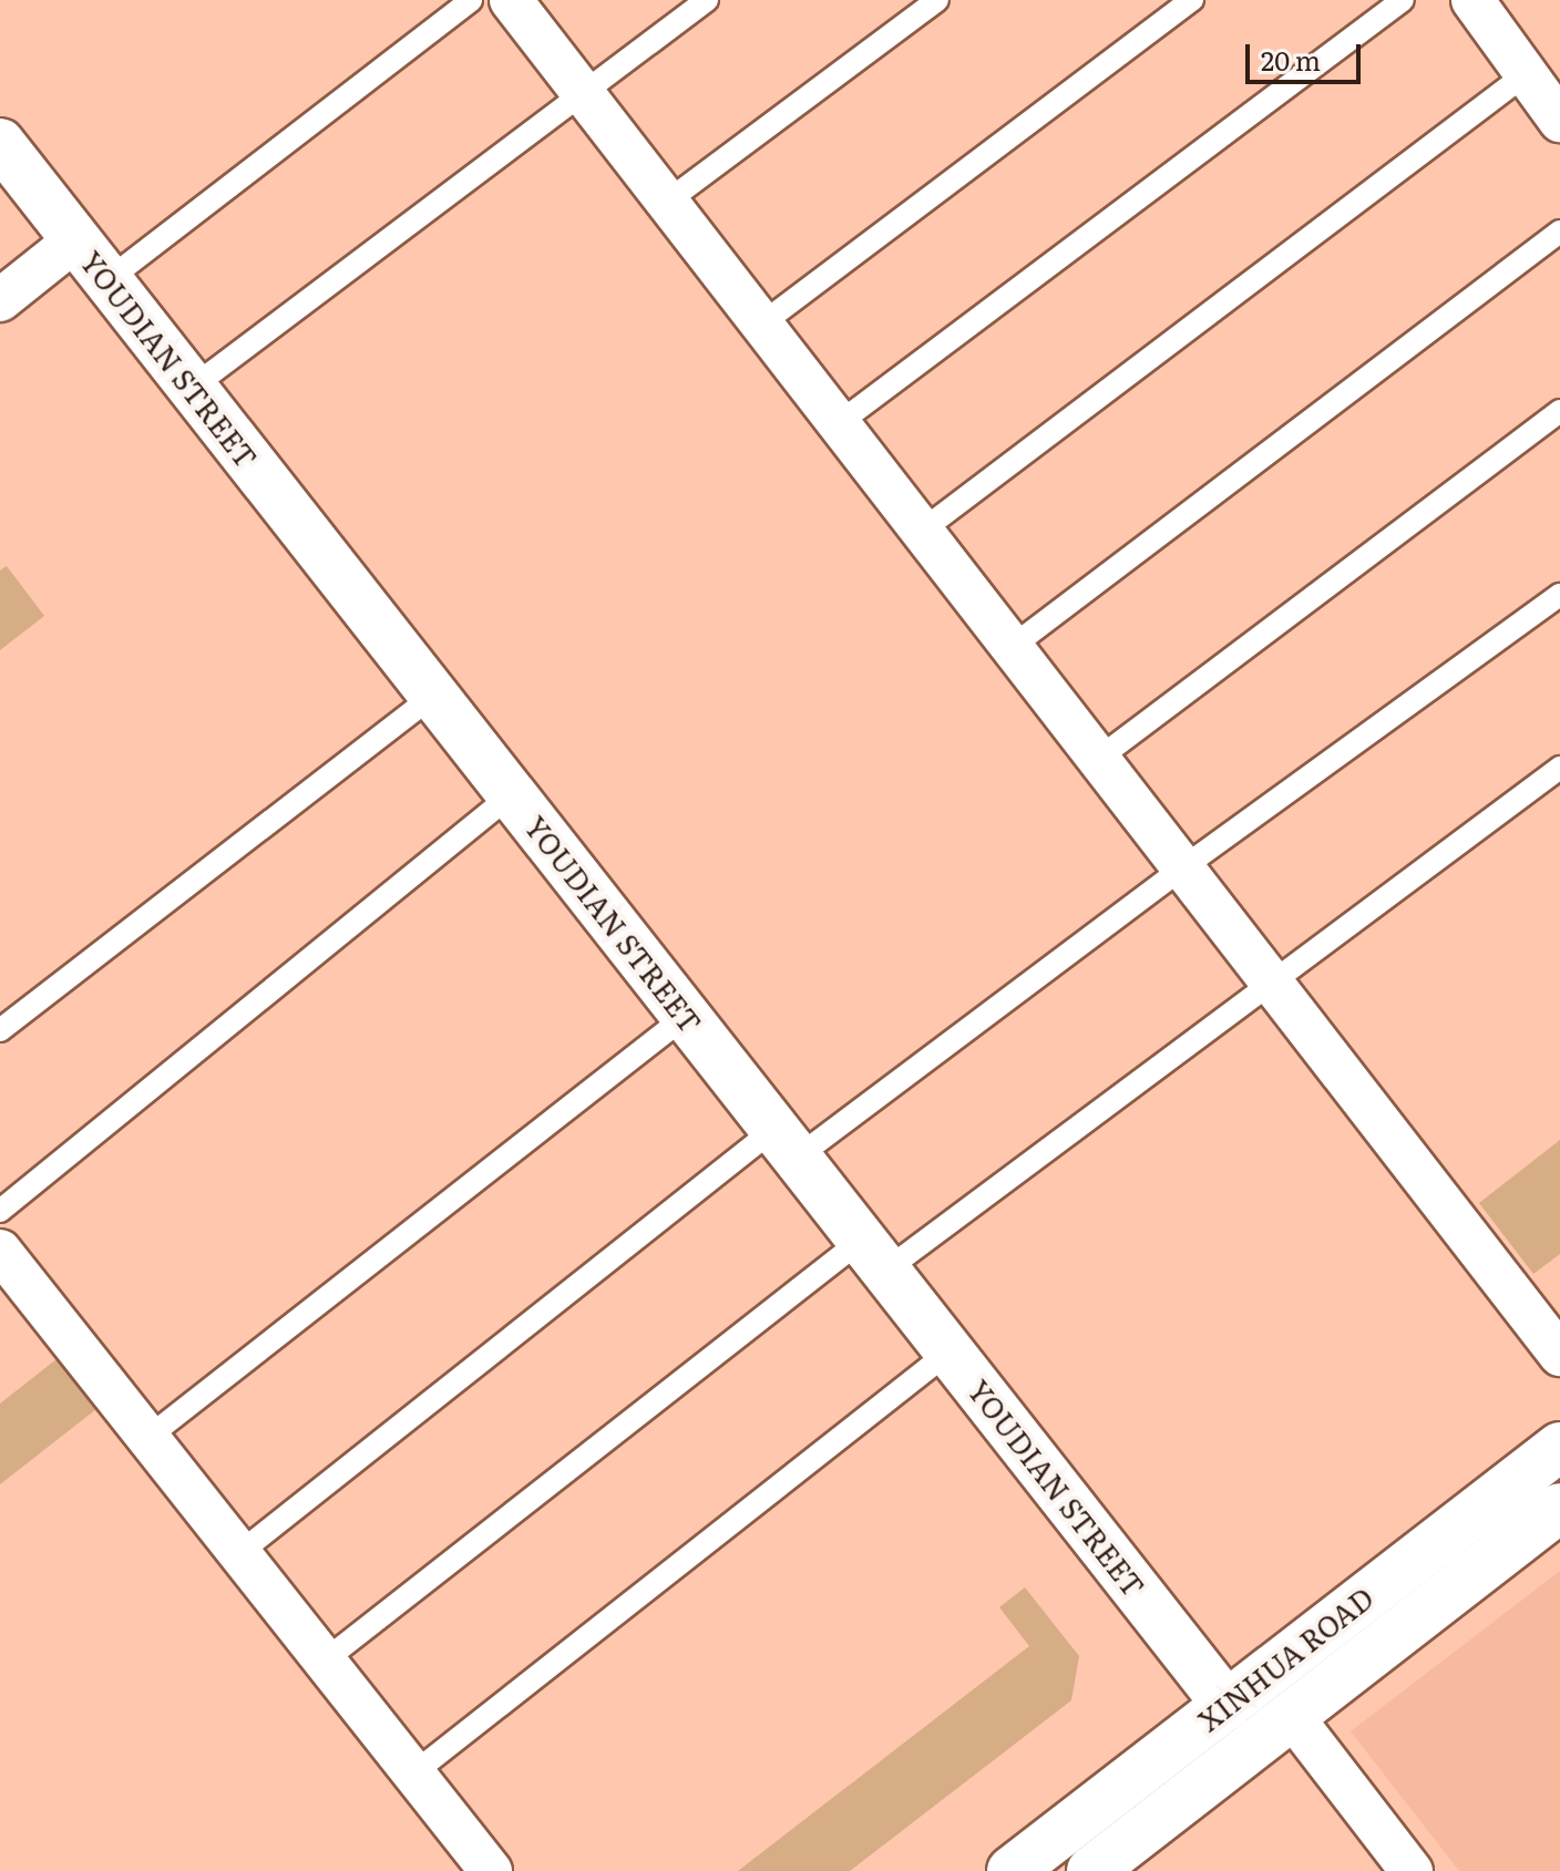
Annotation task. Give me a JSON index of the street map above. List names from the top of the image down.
{
  "streets": {
    "street": ["YOUDIAN STREET", "XINHUA ROAD"]
  },
  "crossings": [
    ["YOUDIAN STREET", "XINHUA ROAD"]
  ],
  "scale_bar": "20 m"
}
